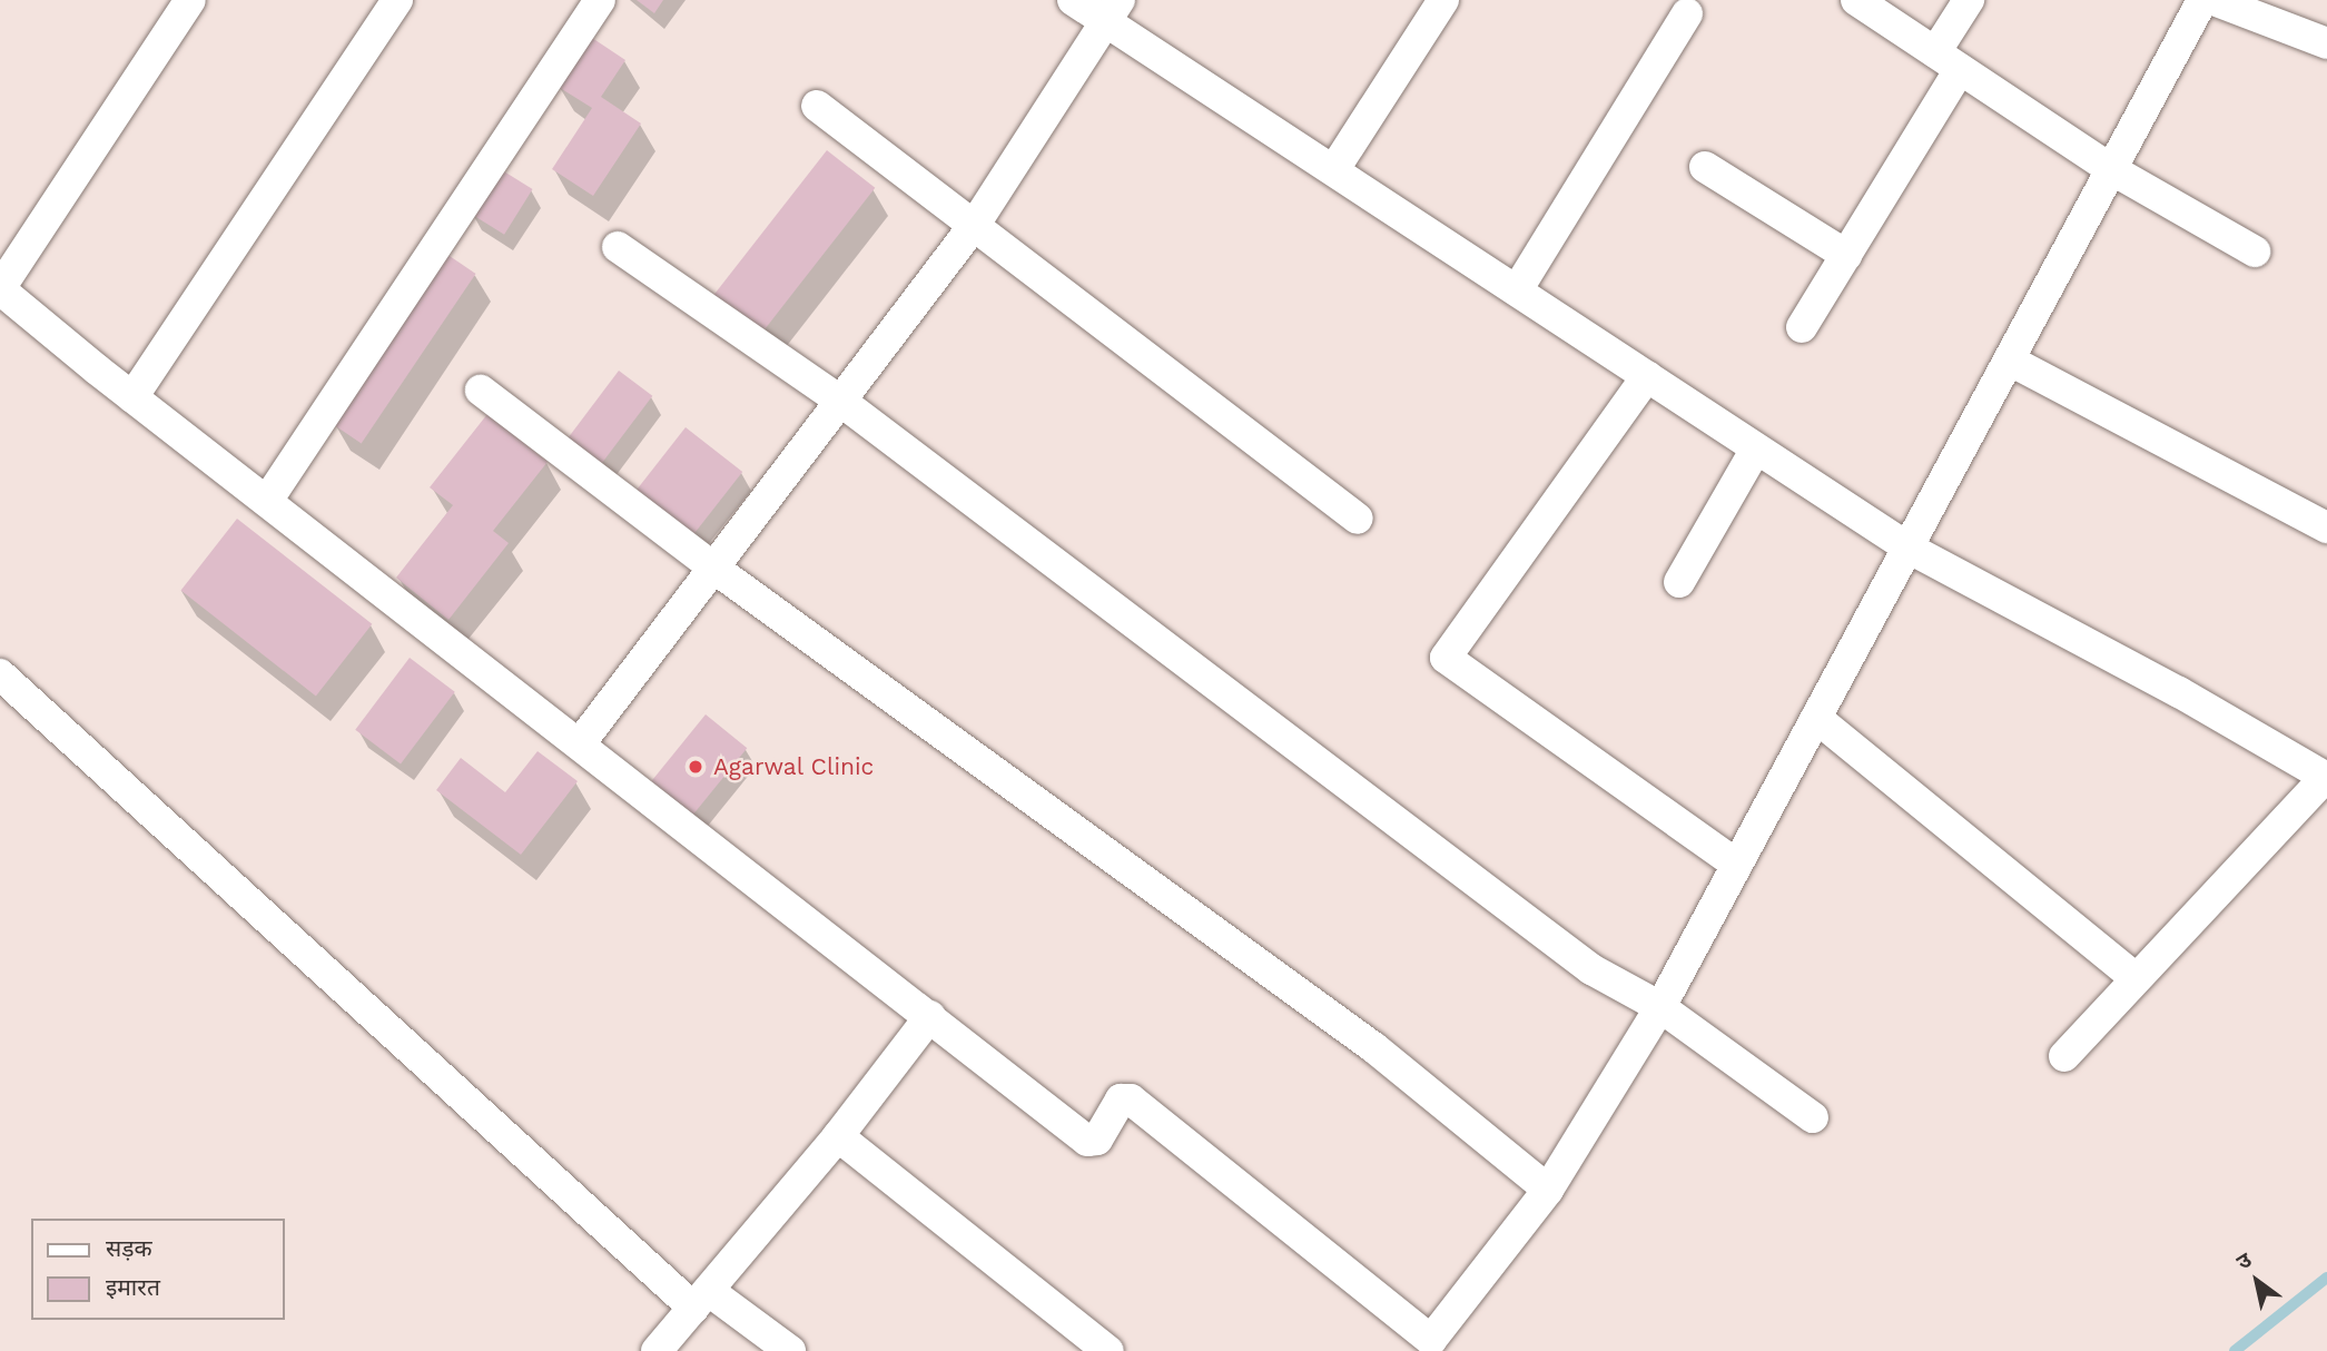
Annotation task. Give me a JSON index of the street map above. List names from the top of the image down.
{
  "places": ["Agarwal Clinic"],
  "legend": ["सड़क", "इमारत"],
  "north": "top left"
}
